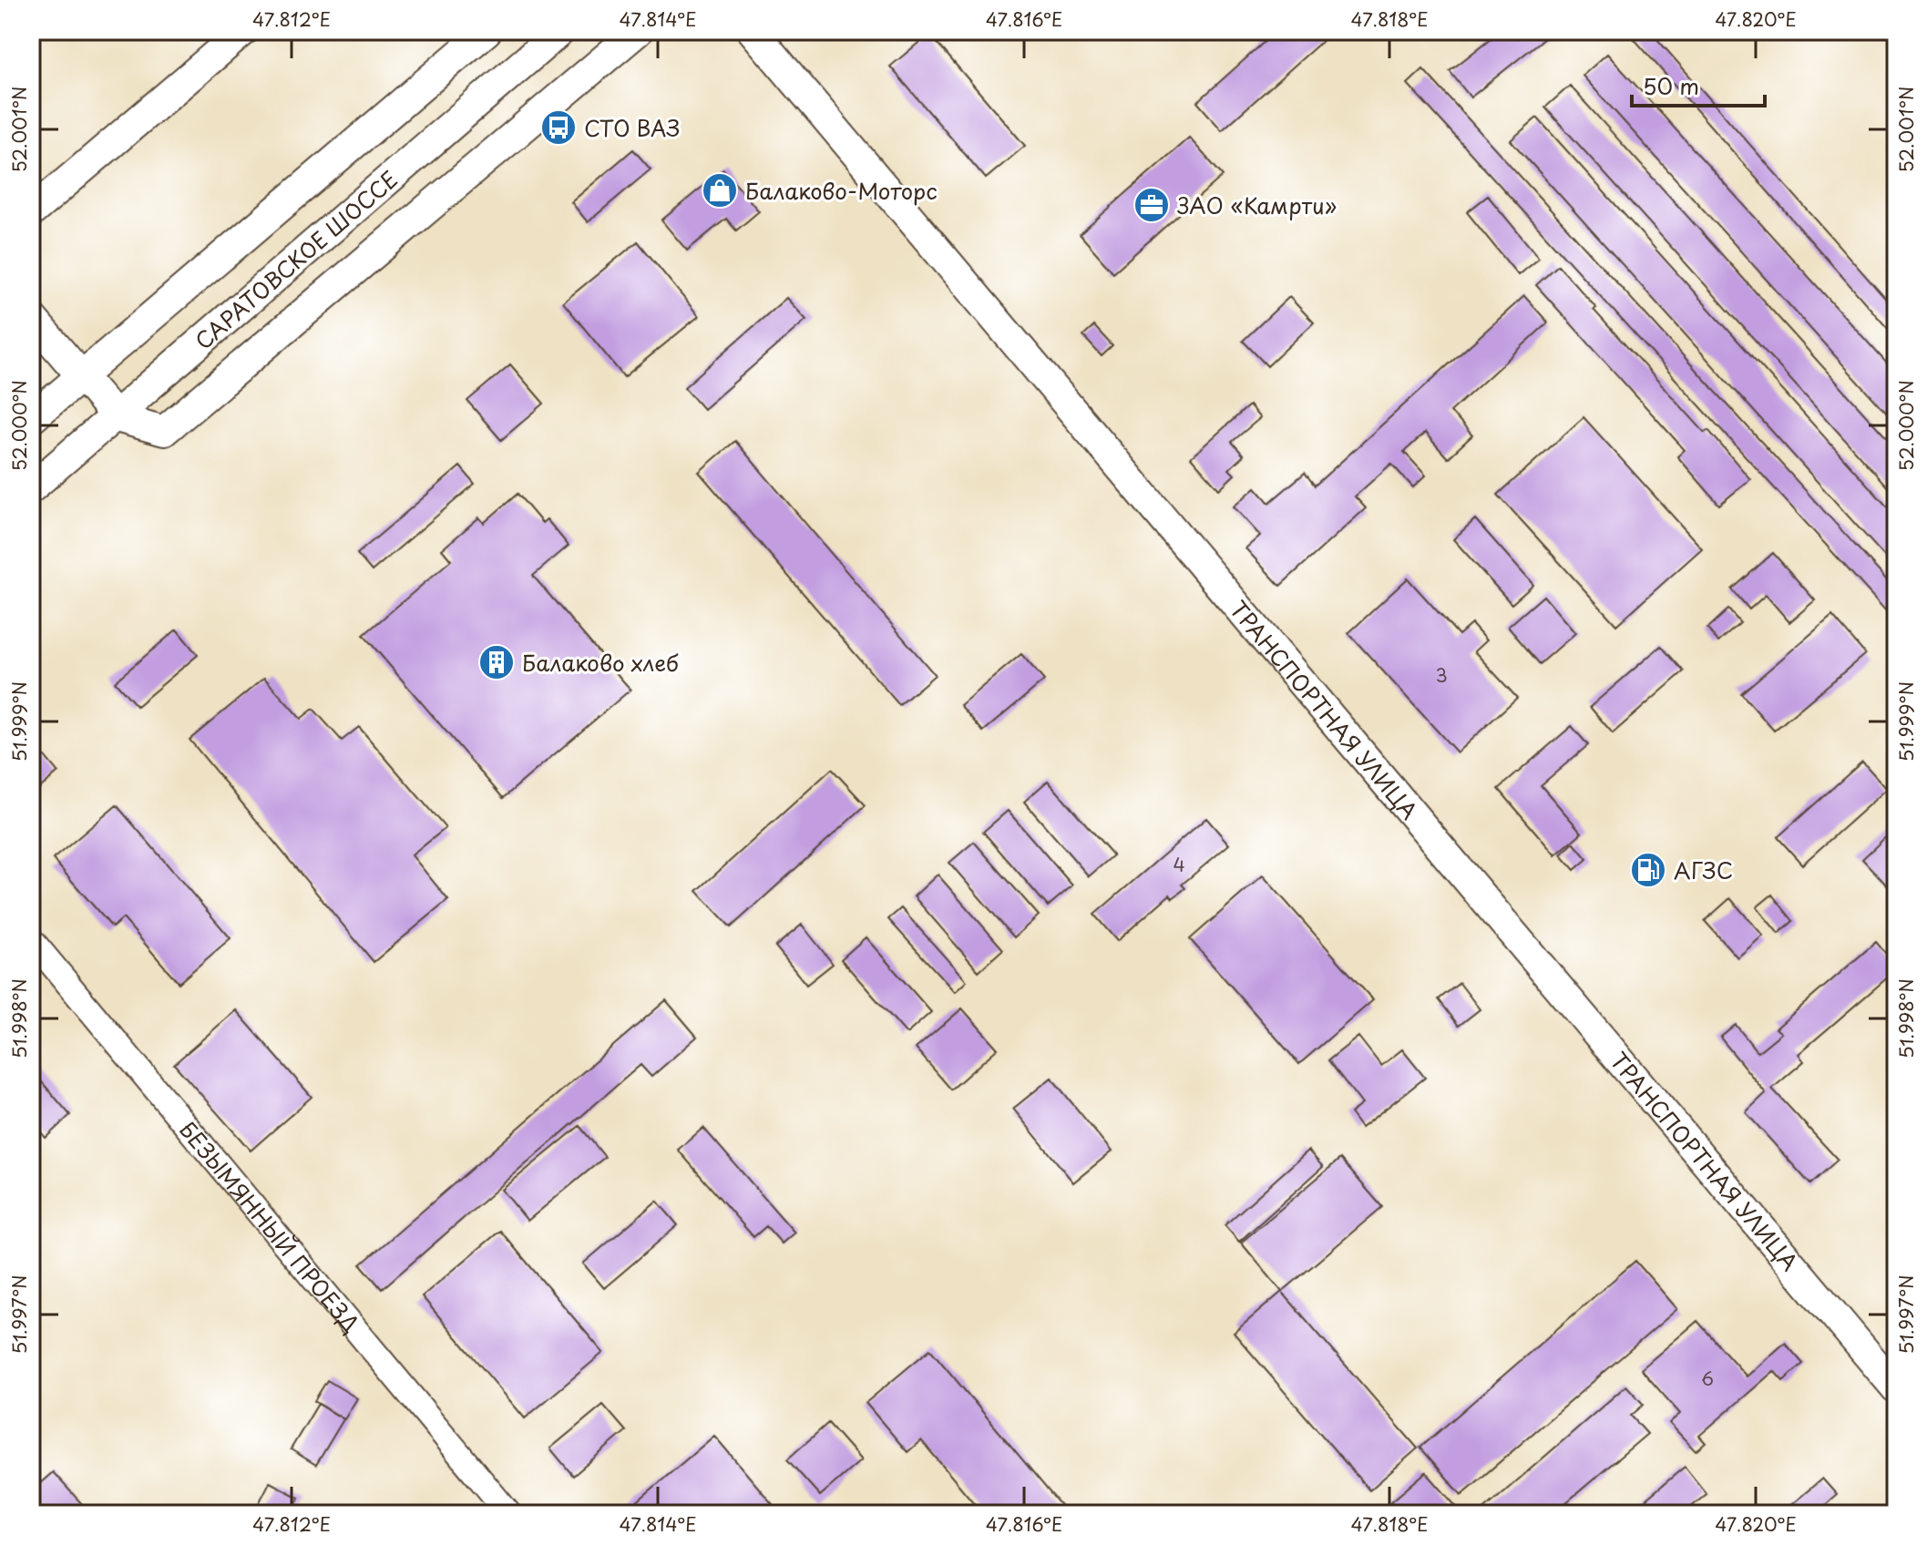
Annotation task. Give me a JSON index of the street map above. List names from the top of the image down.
{
  "streets": {
    "main road": ["САРАТОВСКОЕ ШОССЕ", "ТРАНСПОРТНАЯ УЛИЦА"],
    "street": ["БЕЗЫМЯННЫЙ ПРОЕЗД"]
  },
  "places": {
    "bus stop": ["СТО ВАЗ"],
    "shop": ["Балаково-Моторс"],
    "office": ["ЗАО «Камрти»"],
    "building": ["Балаково хлеб"],
    "fuel station": ["АГЗС"]
  },
  "house_numbers": ["3", "4", "6"],
  "scale_bar": "50 m",
  "coordinates": [
    "47.812°E",
    "47.814°E",
    "47.816°E",
    "47.818°E",
    "47.820°E",
    "52.001°N",
    "52.000°N",
    "51.999°N",
    "51.998°N",
    "51.997°N"
  ]
}
